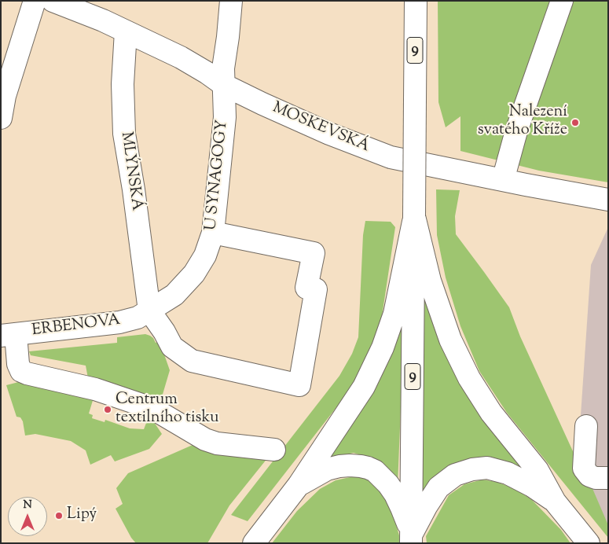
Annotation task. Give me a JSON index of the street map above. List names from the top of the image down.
{
  "streets": {
    "street": [
      "9",
      "MOSKEVSKÁ",
      "MLÝNSKÁ",
      "U SYNAGOGY",
      "ERBENOVA"
    ]
  },
  "crossings": [
    ["MOSKEVSKÁ", "MLÝNSKÁ"],
    ["MOSKEVSKÁ", "U SYNAGOGY"],
    ["MLÝNSKÁ", "U SYNAGOGY"],
    ["MLÝNSKÁ", "ERBENOVA"],
    ["U SYNAGOGY", "ERBENOVA"]
  ],
  "places": ["Nalezení svatého Kříže", "Centrum textilního tisku", "Lipý"],
  "north": "top"
}
